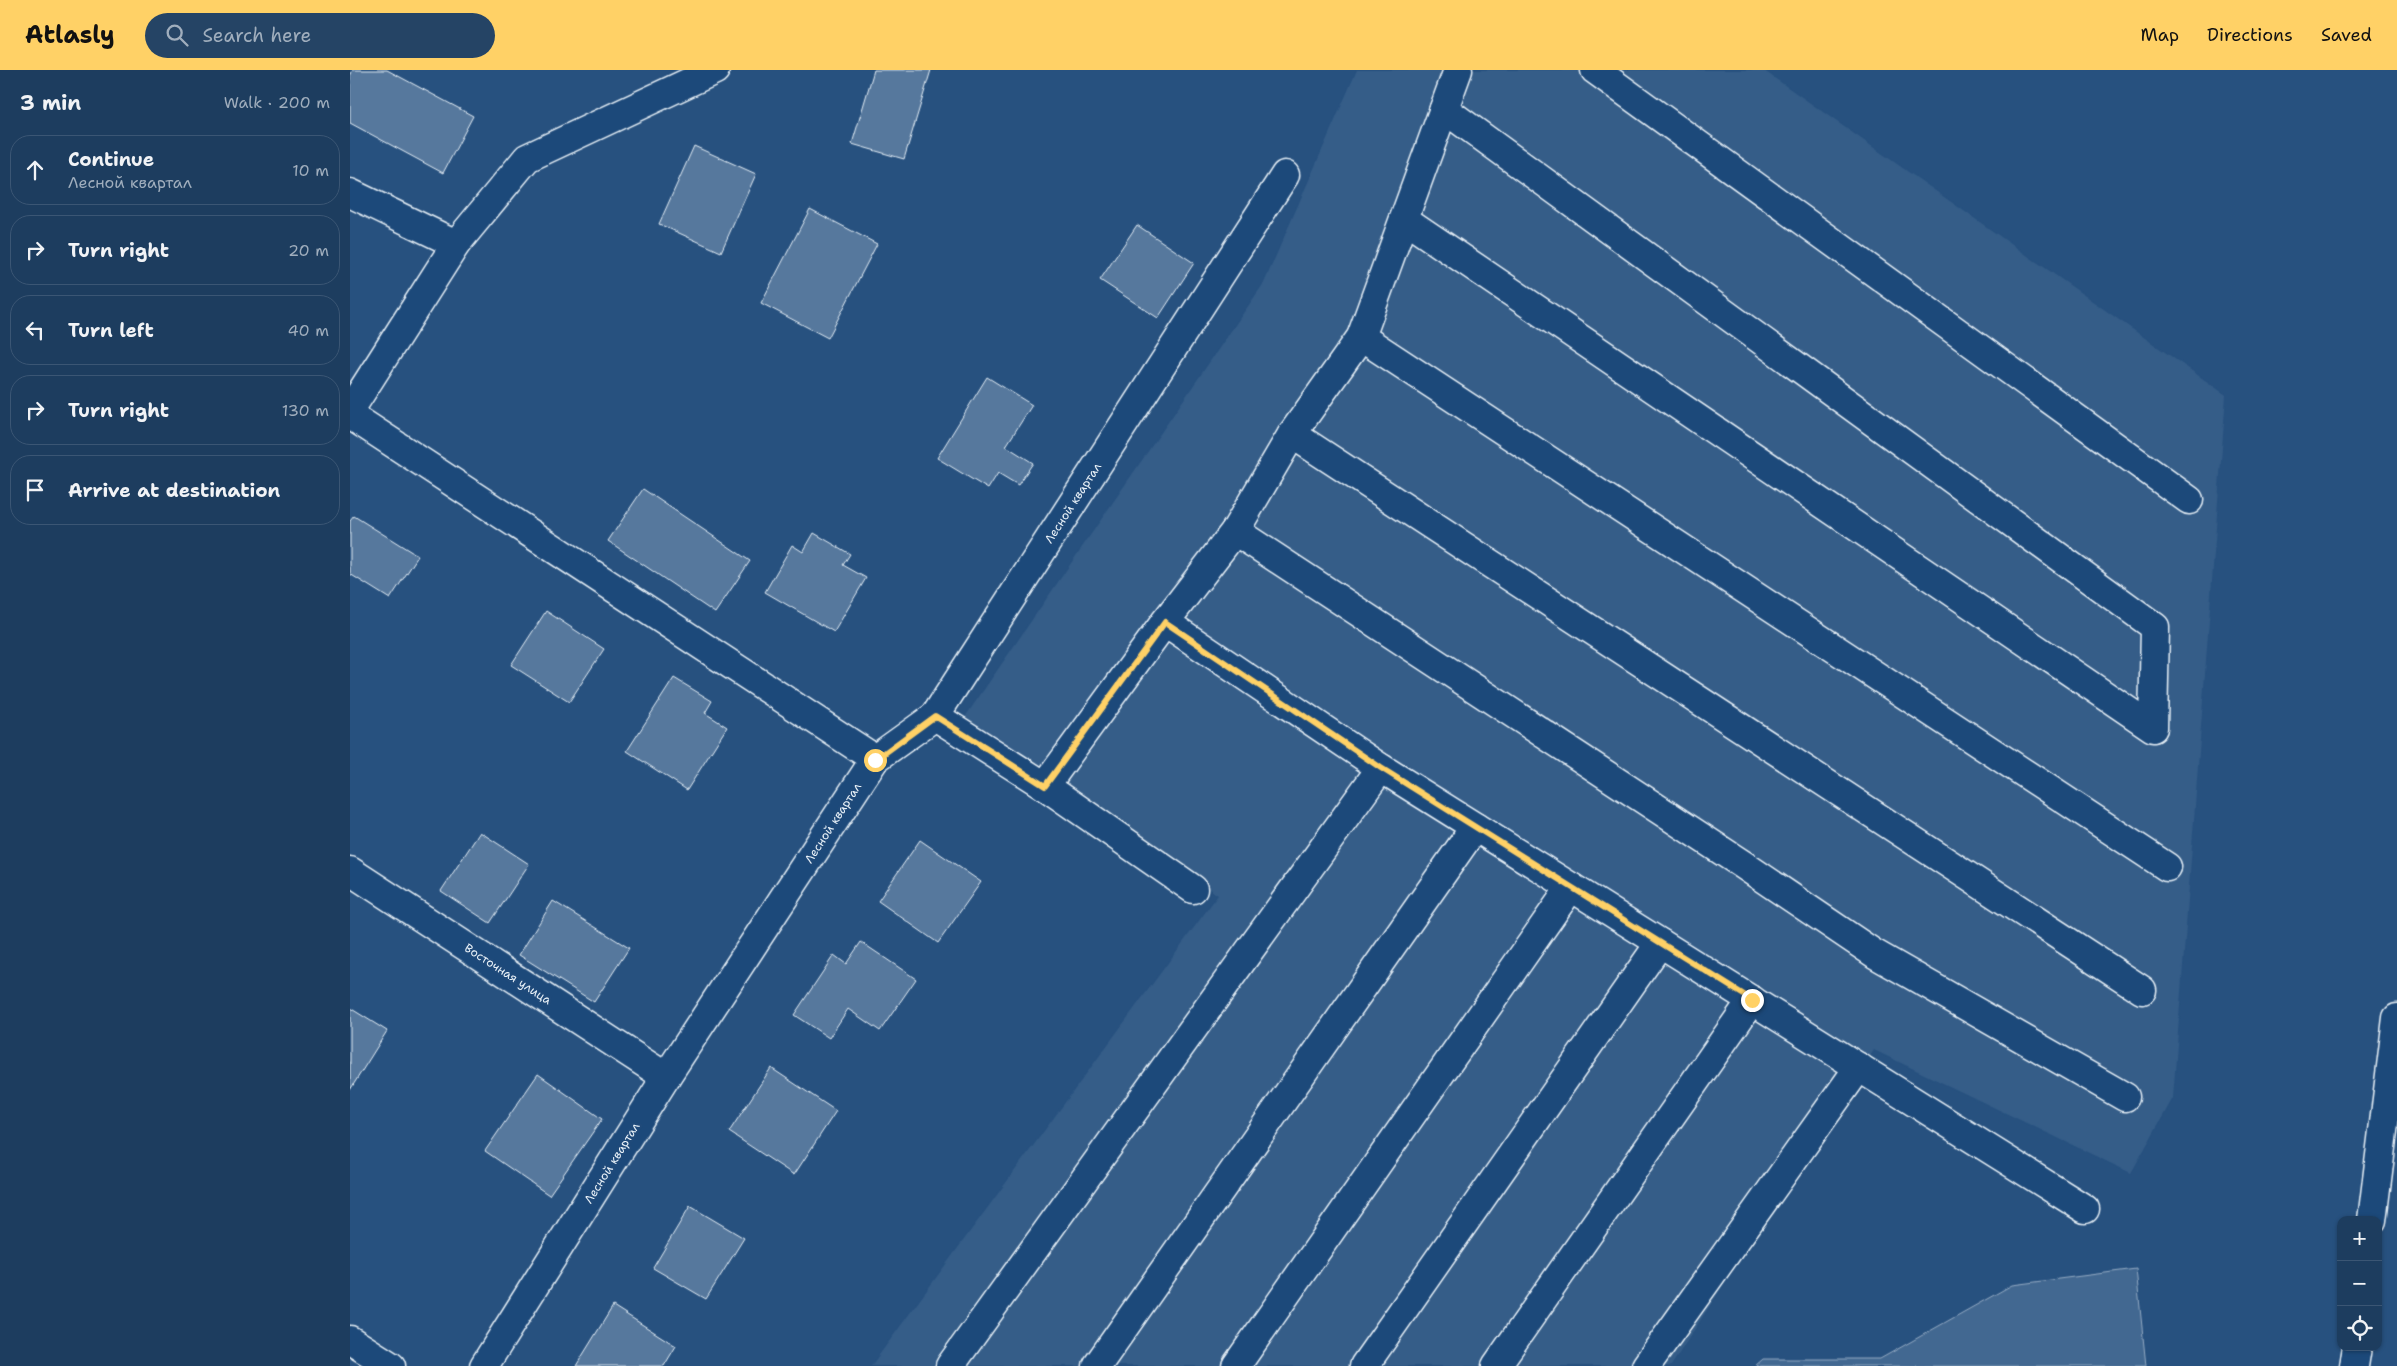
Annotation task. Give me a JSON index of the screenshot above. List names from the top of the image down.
{
  "streets": {
    "street": ["Лесной квартал", "Восточная улица"]
  },
  "crossings": [
    ["Лесной квартал", "Восточная улица"]
  ],
  "page": {
    "header": "Atlasly",
    "search": "Search here",
    "nav": ["Map", "Directions", "Saved"],
    "heading": ["3 min", "Walk · 200 m"],
    "list": [
      ["Continue", "Лесной квартал", "10 m"],
      ["Turn right", "20 m"],
      ["Turn left", "40 m"],
      ["Turn right", "130 m"],
      "Arrive at destination"
    ],
    "map_buttons": ["+", "−"]
  }
}
